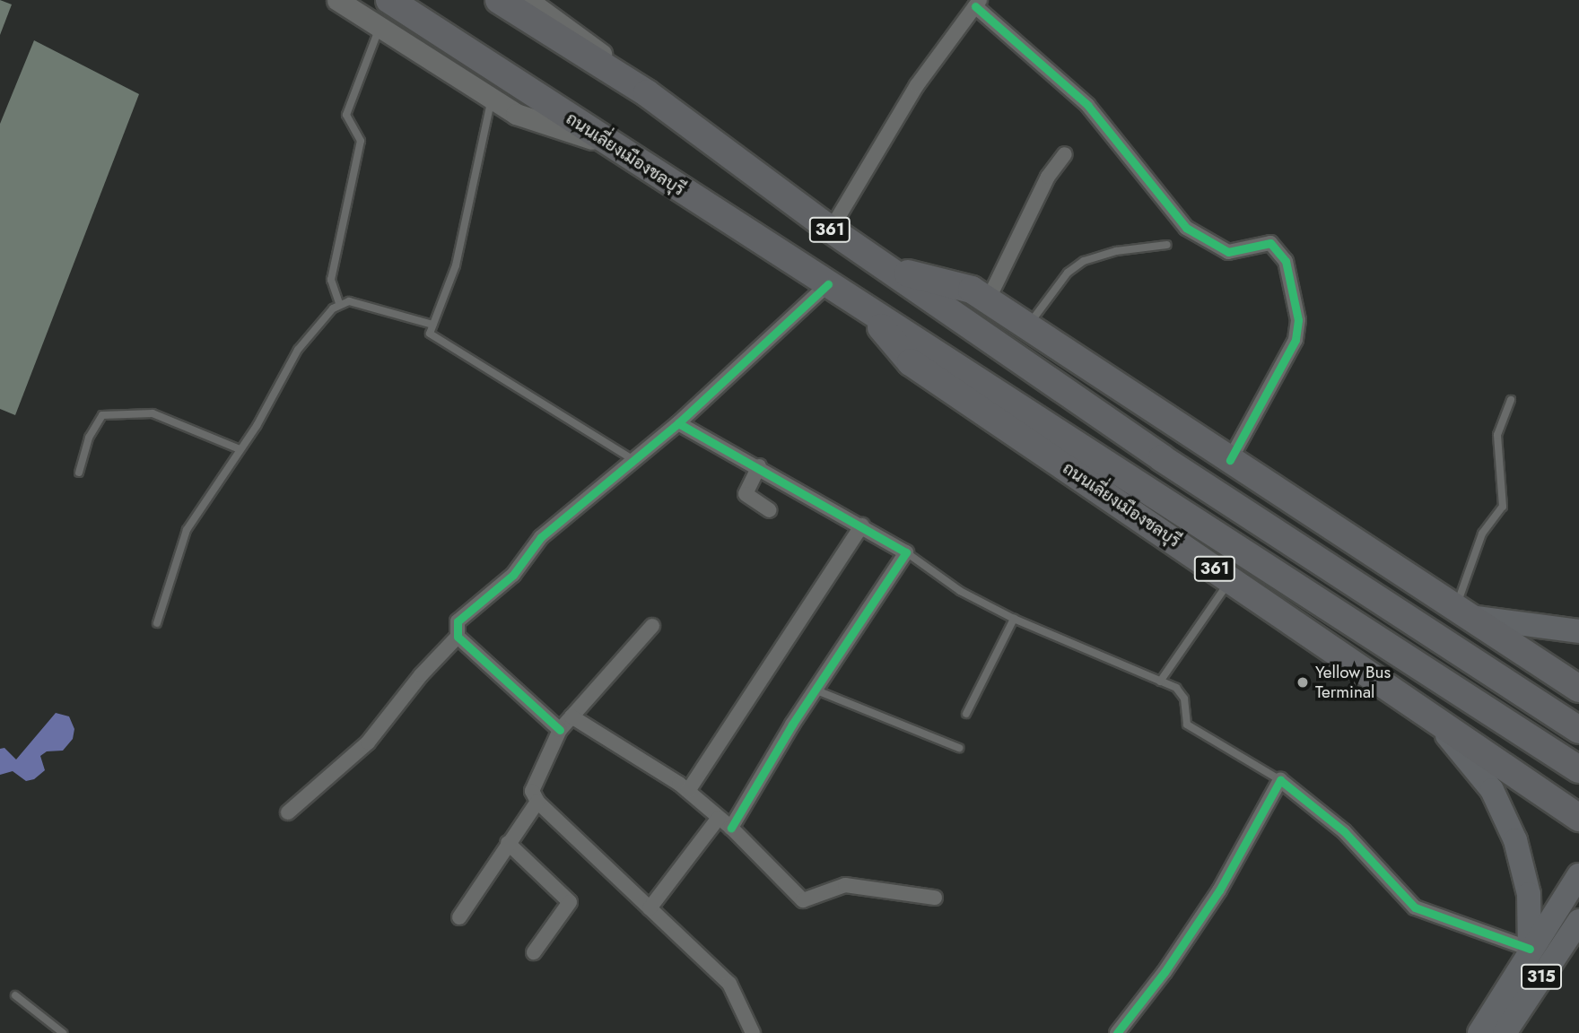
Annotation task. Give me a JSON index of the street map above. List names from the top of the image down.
{
  "streets": {
    "highway": ["ถนนเลี่ยงเมืองชลบุรี", "361"],
    "main road": ["315"]
  },
  "crossings": [
    ["ถนนเลี่ยงเมืองชลบุรี", "361"]
  ],
  "places": ["Yellow Bus Terminal"]
}
